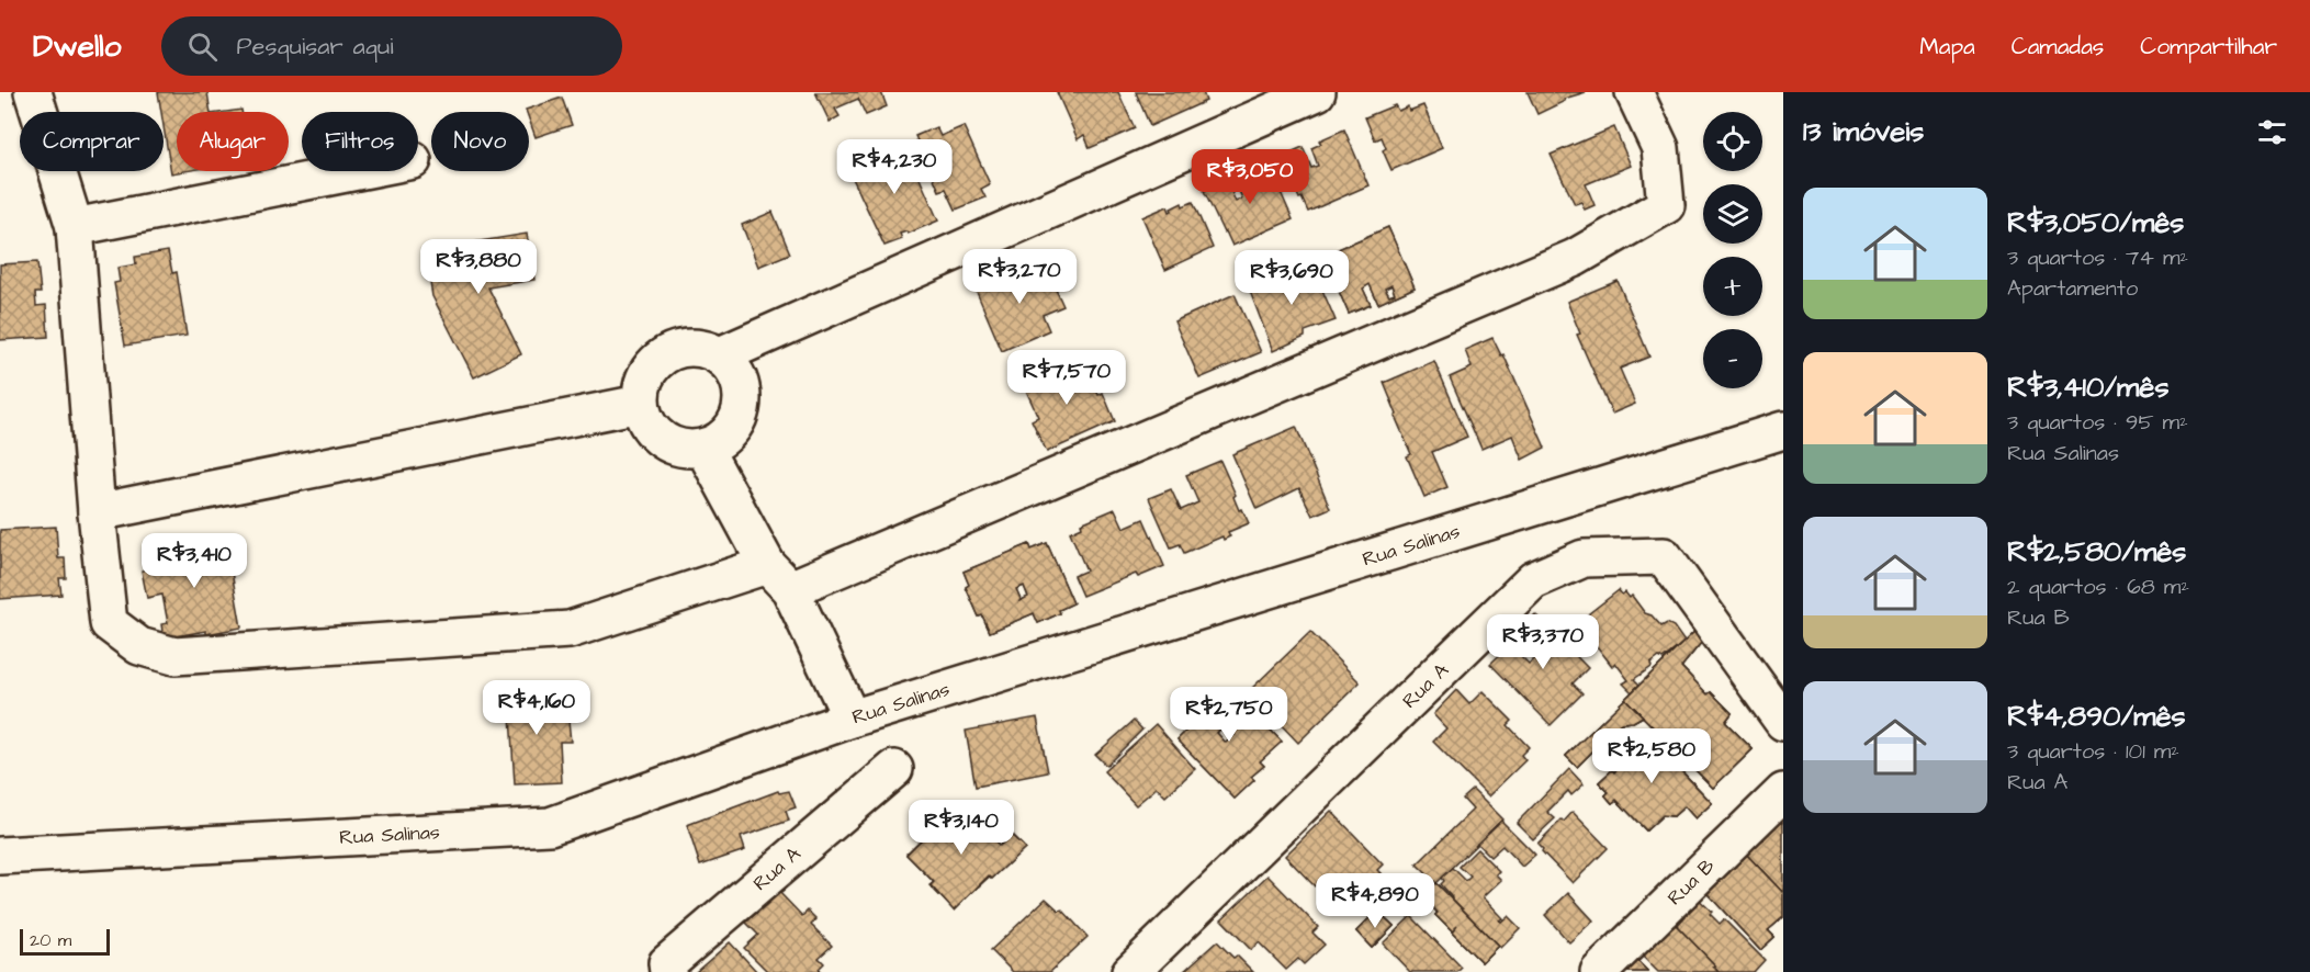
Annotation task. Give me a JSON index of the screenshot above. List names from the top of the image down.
{
  "streets": {
    "street": ["Rua Salinas", "Rua A", "Rua B"]
  },
  "scale_bar": "20 m",
  "page": {
    "header": "Dwello",
    "search": "Pesquisar aqui",
    "nav": ["Mapa", "Camadas", "Compartilhar"],
    "heading": "13 imóveis",
    "map_buttons": ["+", "−"],
    "chip": [
      "Comprar",
      "Alugar",
      "Filtros",
      "Novo"
    ],
    "price": [
      "R$4,230",
      "R$3,050",
      "R$3,880",
      "R$3,270",
      "R$3,690",
      "R$7,570",
      "R$3,410",
      "R$3,370",
      "R$4,160",
      "R$2,750",
      "R$2,580",
      "R$3,140",
      "R$4,890"
    ],
    "list": [
      {
        "name": "R$3,050/mês",
        "note": "3 quartos · 74 m² · Apartamento"
      },
      {
        "name": "R$3,410/mês",
        "note": "3 quartos · 95 m² · Rua Salinas"
      },
      {
        "name": "R$2,580/mês",
        "note": "2 quartos · 68 m² · Rua B"
      },
      {
        "name": "R$4,890/mês",
        "note": "3 quartos · 101 m² · Rua A"
      }
    ],
    "scale": "20 m"
  }
}
